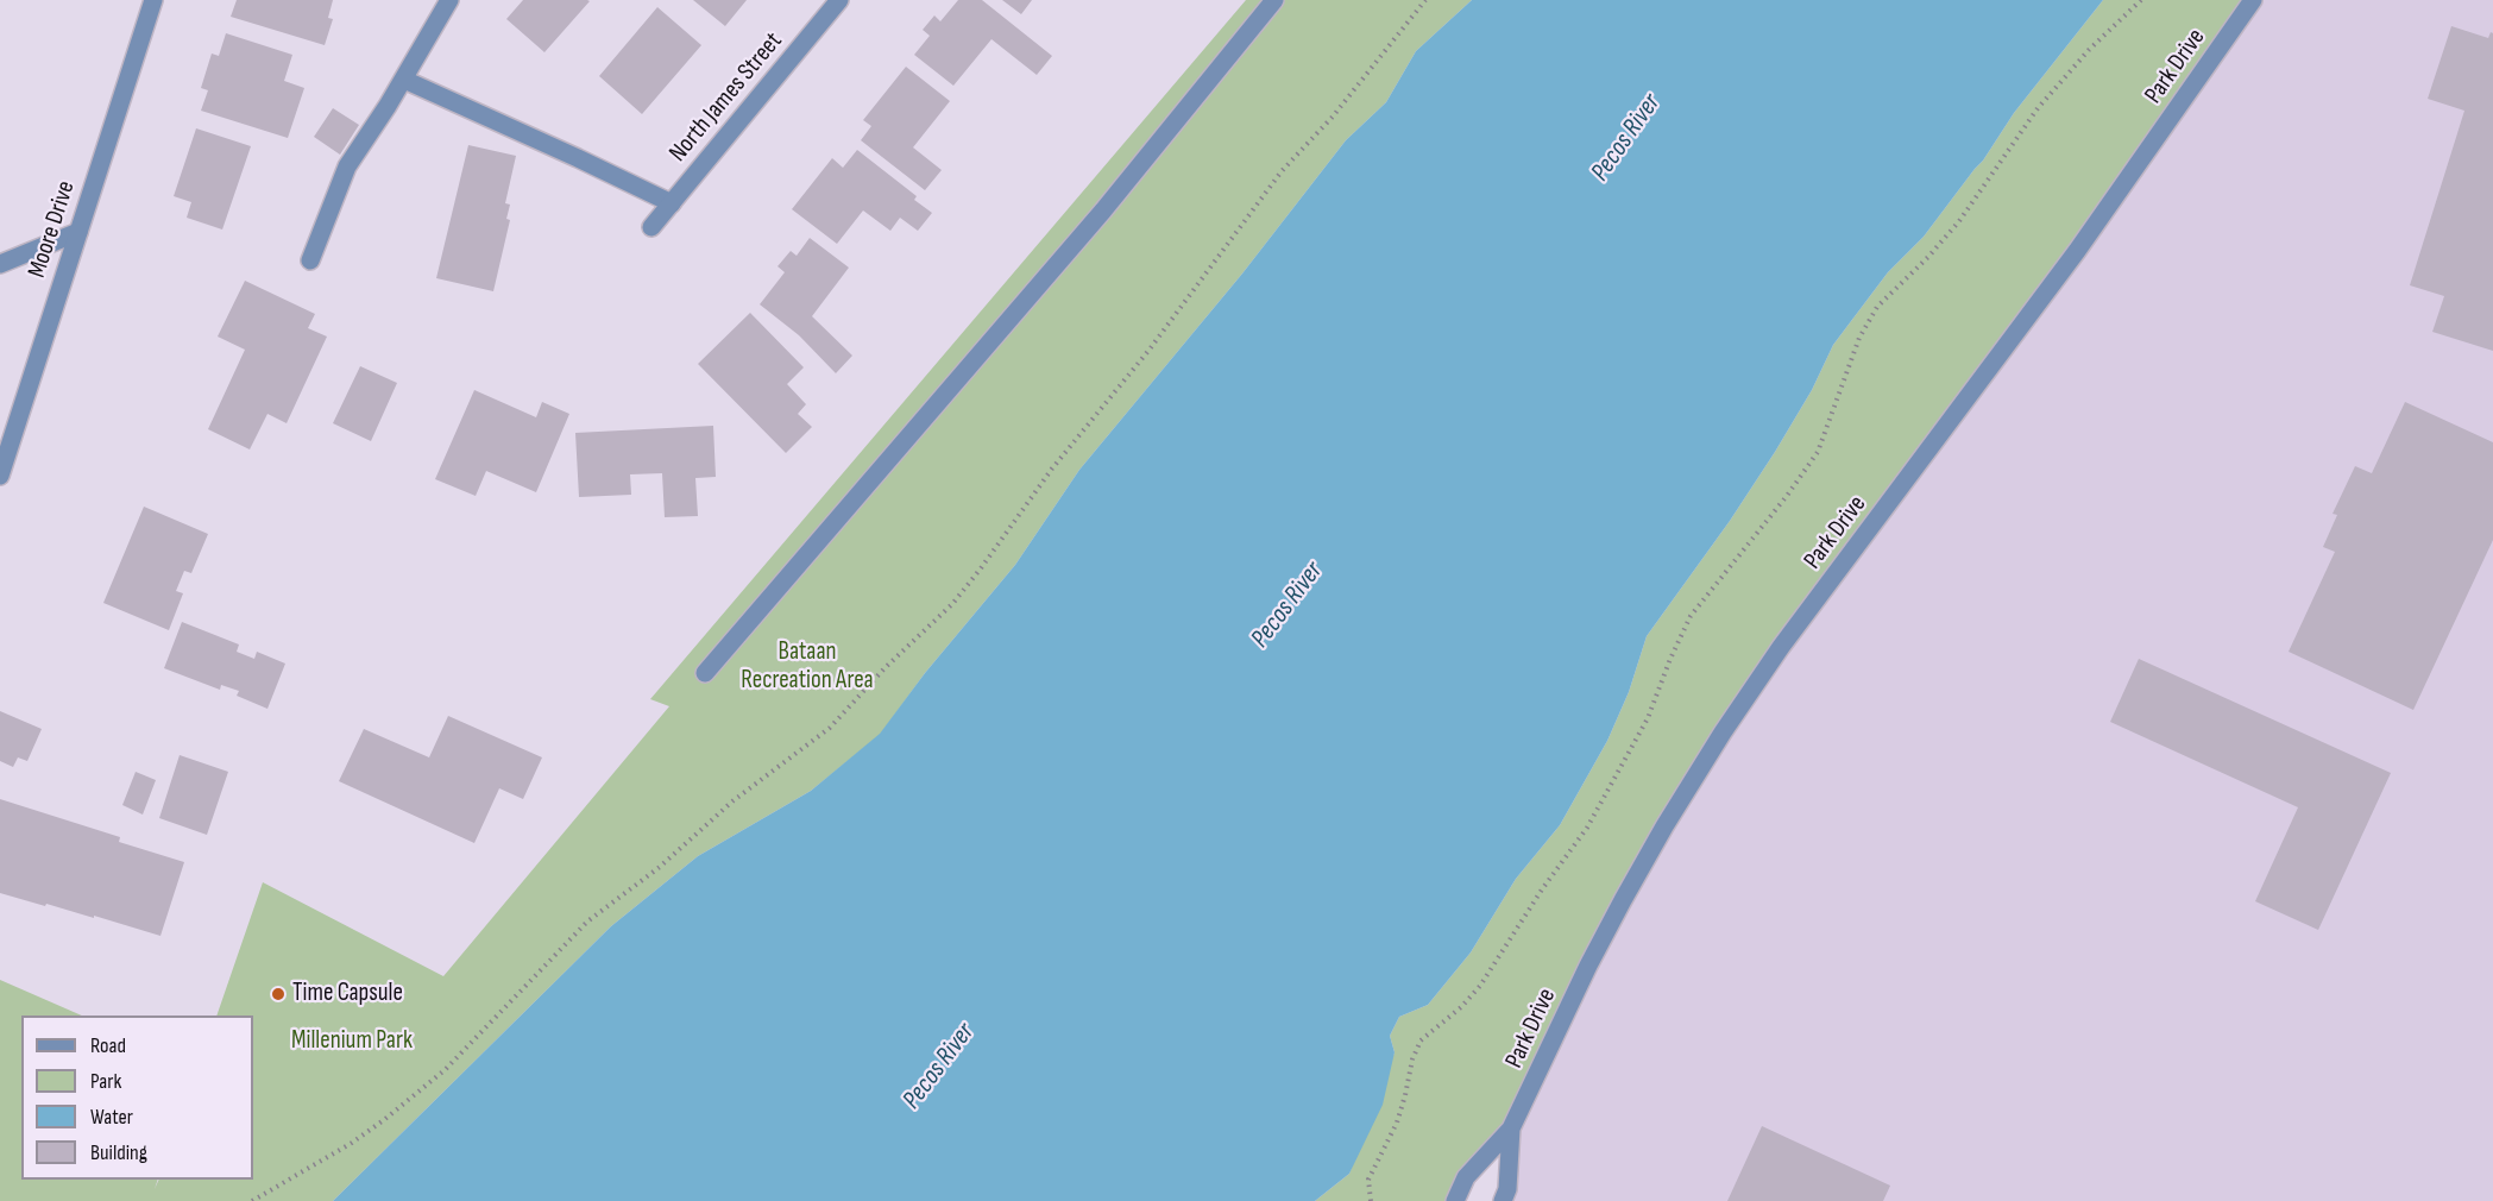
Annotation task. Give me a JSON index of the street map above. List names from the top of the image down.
{
  "streets": {
    "street": ["Park Drive", "North James Street", "Moore Drive"]
  },
  "water": ["Pecos River"],
  "parks": ["Bataan Recreation Area", "Millenium Park"],
  "places": ["Time Capsule"],
  "legend": [
    "Road",
    "Park",
    "Water",
    "Building"
  ]
}
